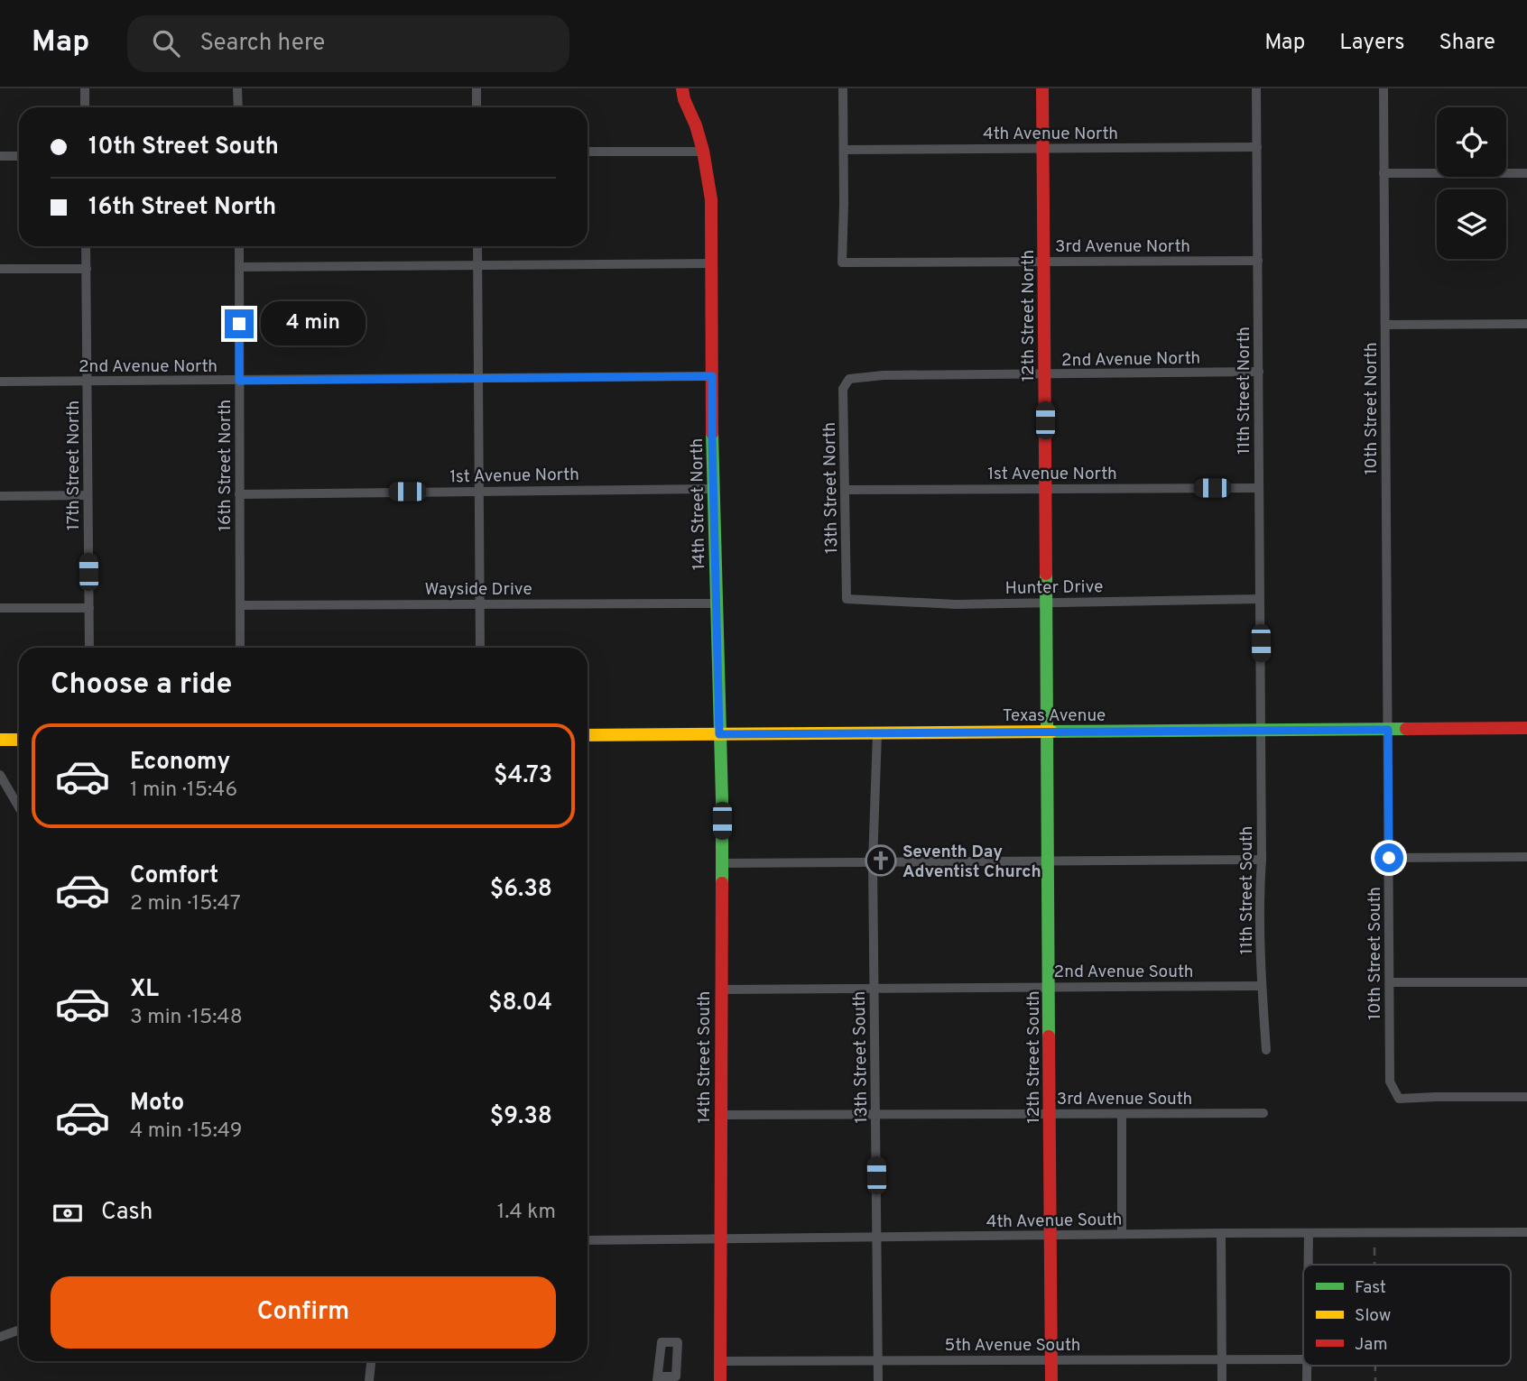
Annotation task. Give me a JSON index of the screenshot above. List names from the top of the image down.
{
  "streets": {
    "street": [
      "4th Avenue North",
      "3rd Avenue North",
      "12th Street North",
      "2nd Avenue North",
      "11th Street North",
      "10th Street North",
      "17th Street North",
      "16th Street North",
      "1st Avenue North",
      "13th Street North",
      "14th Street North",
      "Hunter Drive",
      "Wayside Drive",
      "Texas Avenue",
      "11th Street South",
      "10th Street South",
      "2nd Avenue South",
      "14th Street South",
      "13th Street South",
      "12th Street South",
      "3rd Avenue South",
      "4th Avenue South",
      "5th Avenue South"
    ]
  },
  "crossings": [
    ["4th Avenue North", "3rd Avenue North"],
    ["4th Avenue North", "12th Street North"],
    ["4th Avenue North", "11th Street North"],
    ["3rd Avenue North", "12th Street North"],
    ["3rd Avenue North", "11th Street North"],
    ["12th Street North", "2nd Avenue North"],
    ["12th Street North", "1st Avenue North"],
    ["12th Street North", "Hunter Drive"],
    ["12th Street North", "Texas Avenue"],
    ["12th Street North", "12th Street South"],
    ["2nd Avenue North", "11th Street North"],
    ["2nd Avenue North", "17th Street North"],
    ["2nd Avenue North", "16th Street North"],
    ["2nd Avenue North", "13th Street North"],
    ["2nd Avenue North", "14th Street North"],
    ["11th Street North", "1st Avenue North"],
    ["11th Street North", "Hunter Drive"],
    ["11th Street North", "Texas Avenue"],
    ["11th Street North", "11th Street South"],
    ["10th Street North", "Texas Avenue"],
    ["10th Street North", "10th Street South"],
    ["16th Street North", "1st Avenue North"],
    ["16th Street North", "Wayside Drive"],
    ["1st Avenue North", "13th Street North"],
    ["1st Avenue North", "14th Street North"],
    ["13th Street North", "Hunter Drive"],
    ["14th Street North", "Wayside Drive"],
    ["14th Street North", "Texas Avenue"],
    ["14th Street North", "14th Street South"],
    ["Texas Avenue", "11th Street South"],
    ["Texas Avenue", "10th Street South"],
    ["Texas Avenue", "14th Street South"],
    ["Texas Avenue", "13th Street South"],
    ["Texas Avenue", "12th Street South"],
    ["11th Street South", "2nd Avenue South"],
    ["2nd Avenue South", "14th Street South"],
    ["2nd Avenue South", "13th Street South"],
    ["2nd Avenue South", "12th Street South"],
    ["14th Street South", "3rd Avenue South"],
    ["14th Street South", "4th Avenue South"],
    ["14th Street South", "5th Avenue South"],
    ["13th Street South", "3rd Avenue South"],
    ["13th Street South", "4th Avenue South"],
    ["13th Street South", "5th Avenue South"],
    ["12th Street South", "3rd Avenue South"],
    ["12th Street South", "4th Avenue South"],
    ["12th Street South", "5th Avenue South"]
  ],
  "places": {
    "church": ["Seventh Day Adventist Church"]
  },
  "legend": ["Fast", "Slow", "Jam"],
  "page": {
    "header": "Map",
    "search": "Search here",
    "nav": ["Map", "Layers", "Share"],
    "banner": ["10th Street South", "16th Street North"],
    "bubble": "4 min",
    "heading": "Choose a ride",
    "list": [
      {
        "name": "Economy",
        "note": "1 min · 15:46",
        "value": "$4.73"
      },
      {
        "name": "Comfort",
        "note": "2 min · 15:47",
        "value": "$6.38"
      },
      {
        "name": "XL",
        "note": "3 min · 15:48",
        "value": "$8.04"
      },
      {
        "name": "Moto",
        "note": "4 min · 15:49",
        "value": "$9.38"
      }
    ],
    "pay": ["Cash", "1.4 km"],
    "buttons": "Confirm"
  }
}
